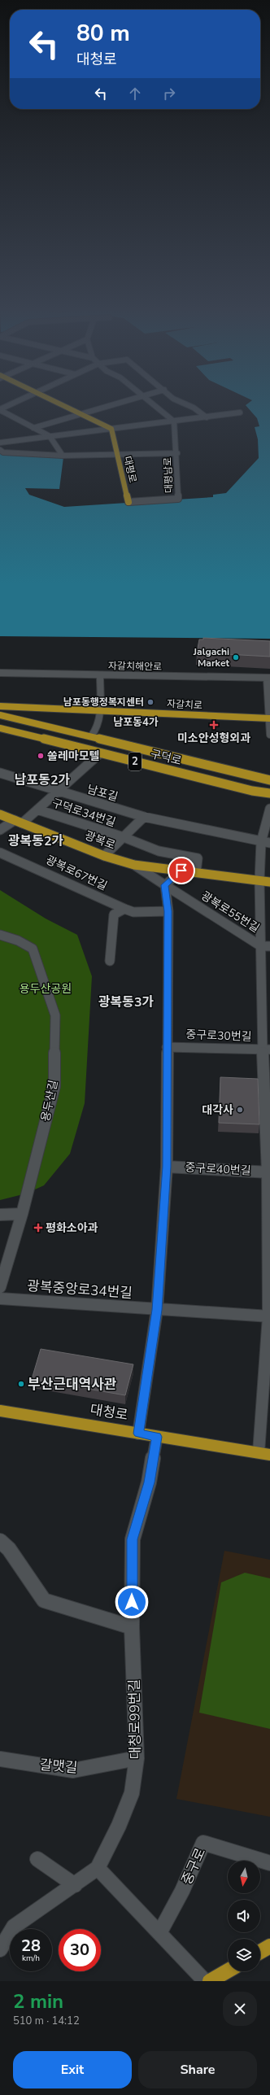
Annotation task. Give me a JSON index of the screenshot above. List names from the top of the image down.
{
  "streets": {
    "main road": [
      "대평로",
      "자갈치로",
      "구덕로",
      "2",
      "광복로",
      "대청로"
    ],
    "street": [
      "대평남로",
      "자갈치해안로",
      "남포길",
      "구덕로34번길",
      "광복로67번길",
      "광복로55번길",
      "중구로30번길",
      "용두산길",
      "중구로40번길",
      "광복중앙로34번길",
      "대청로99번길",
      "갈맷길",
      "중구로"
    ]
  },
  "crossings": [
    ["대평로", "대평남로"],
    ["구덕로", "구덕로34번길"],
    ["남포길", "구덕로34번길"],
    ["구덕로34번길", "광복로"],
    ["광복로", "광복로55번길"],
    ["대청로", "대청로99번길"],
    ["대청로99번길", "갈맷길"]
  ],
  "districts": [
    "남포동4가",
    "남포동2가",
    "광복동2가",
    "광복동3가"
  ],
  "parks": ["용두산공원"],
  "places": {
    "other": [
      "Jalgachi Market",
      "남포동행정복지센터",
      "쏠레마모텔",
      "대각사",
      "부산근대역사관"
    ],
    "health": ["미소안성형외과", "평화소아과"]
  },
  "north": "bottom",
  "page": {
    "turn": ["80 m", "대청로"],
    "speed": "28 km/h",
    "limit": "30",
    "heading": ["2 min", "510 m · 14:12"],
    "buttons": ["Exit", "Share"]
  }
}
